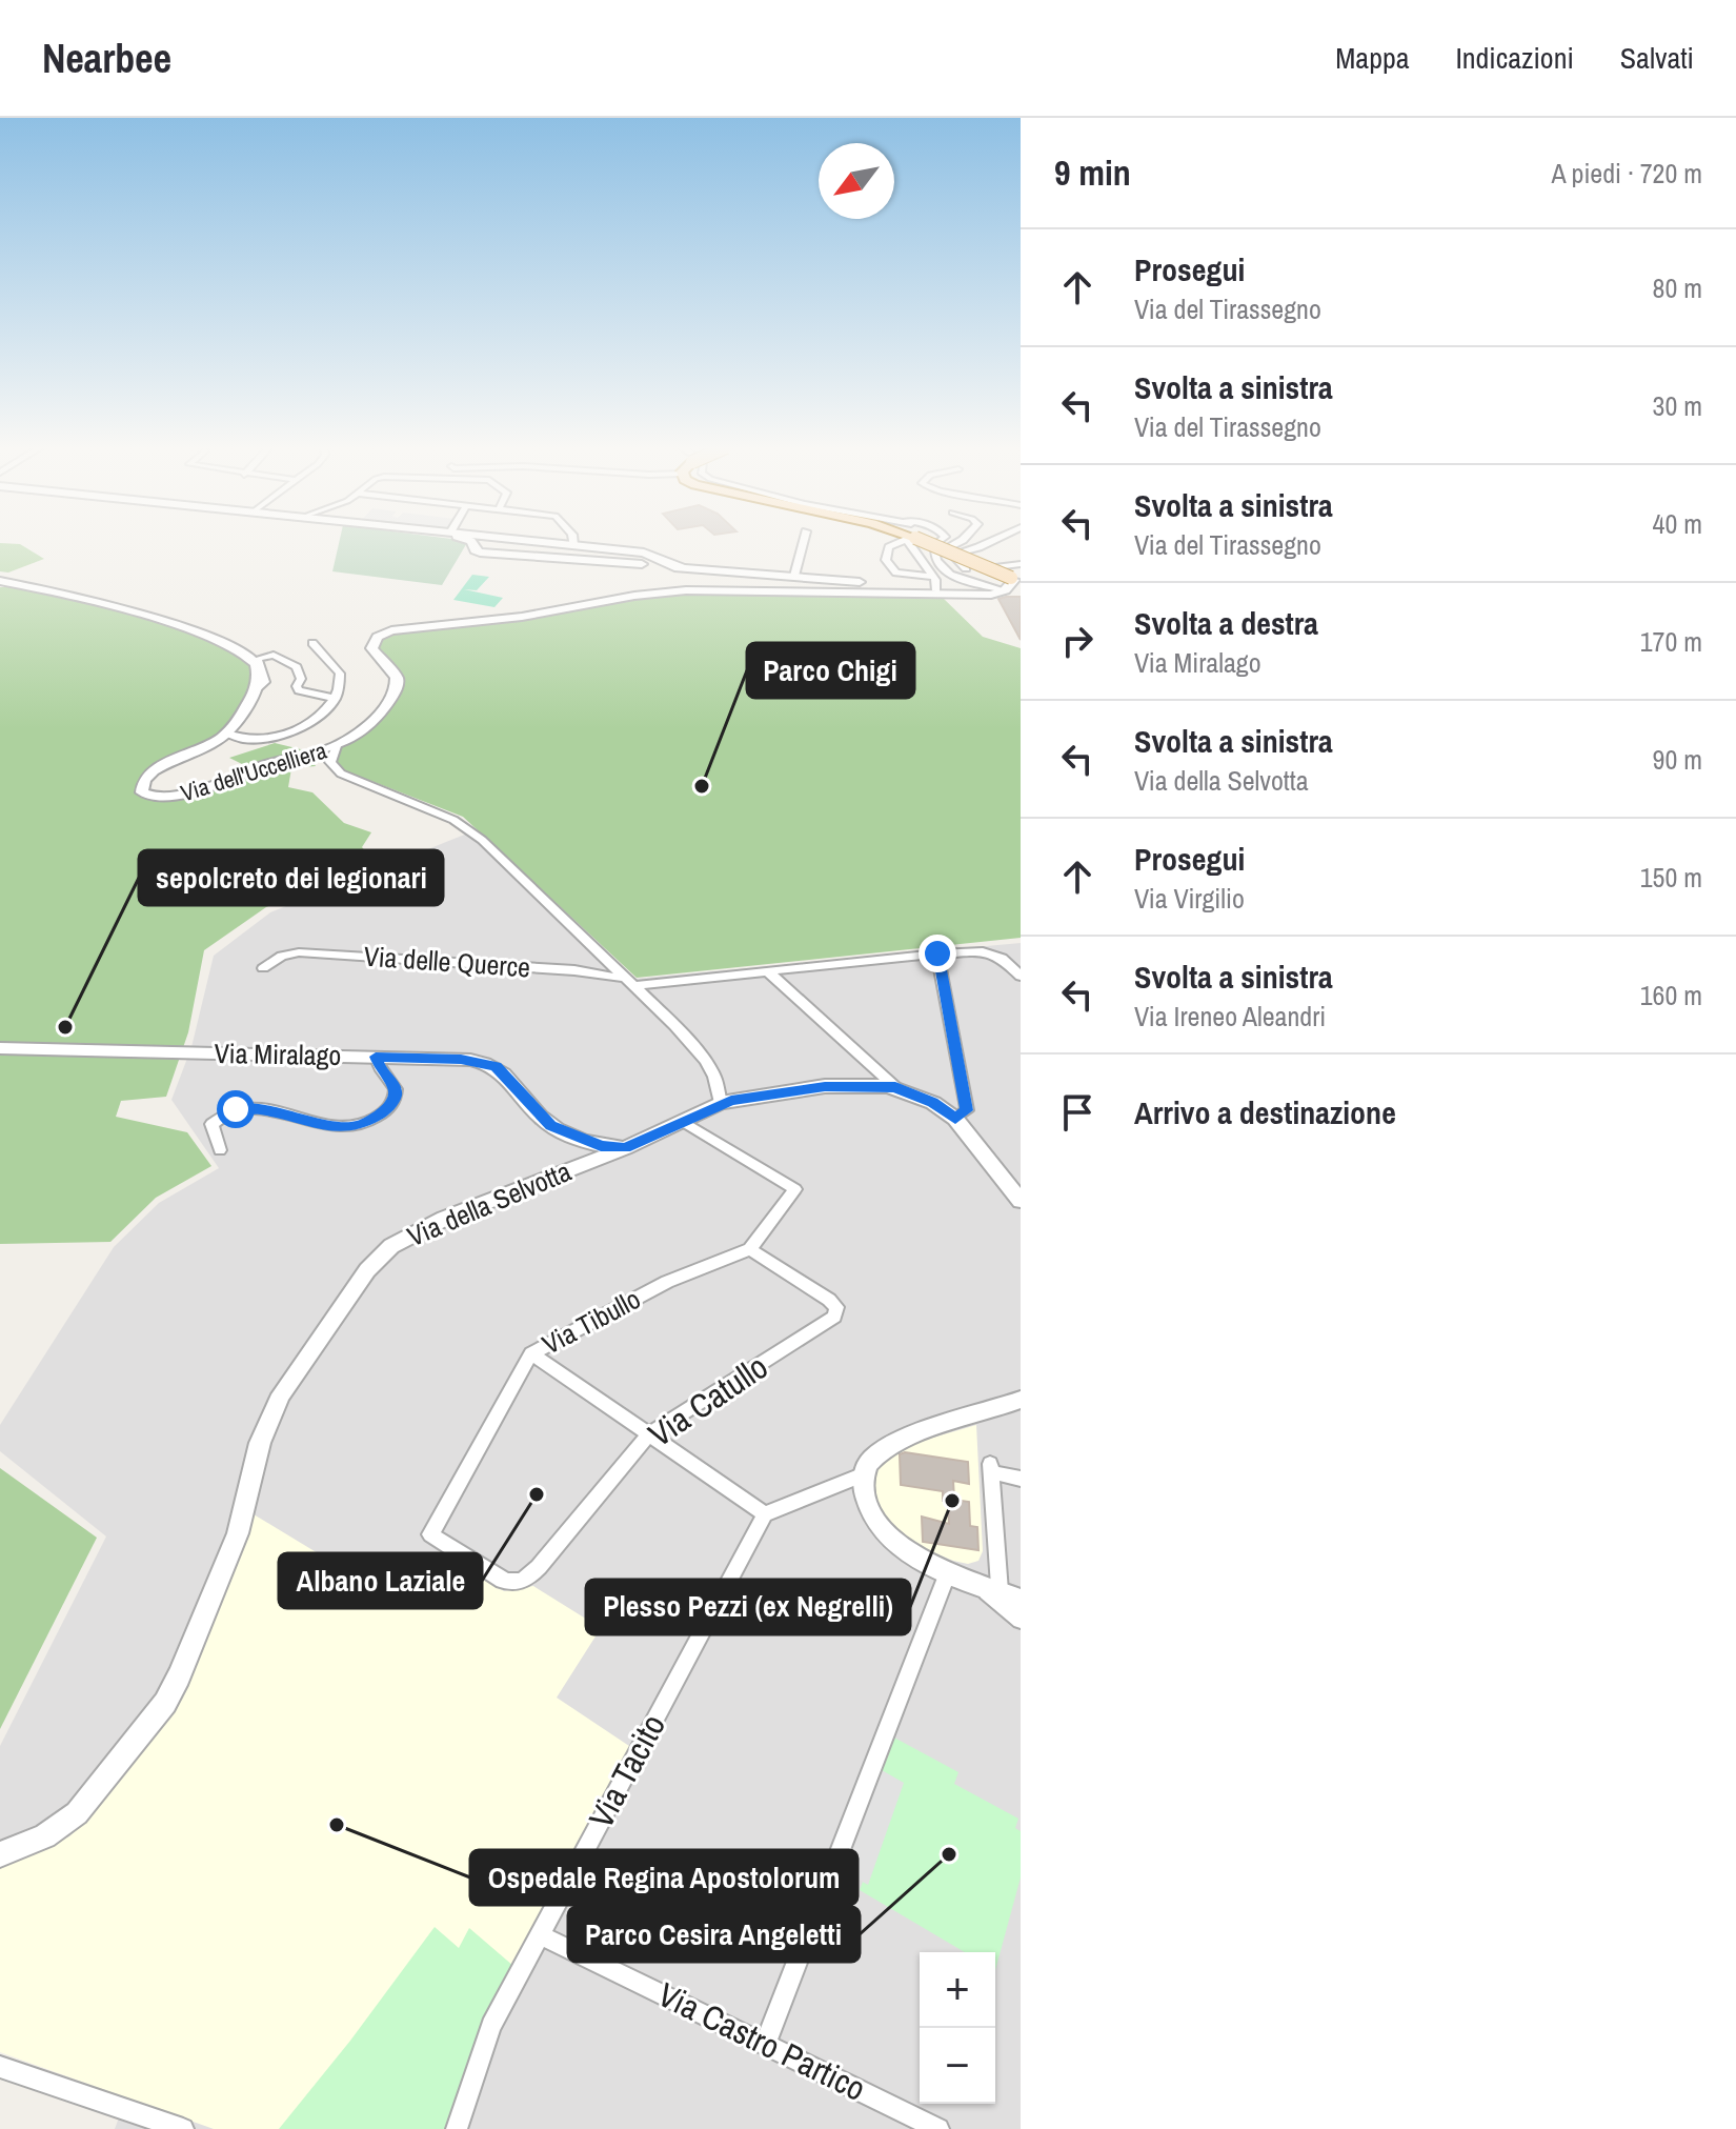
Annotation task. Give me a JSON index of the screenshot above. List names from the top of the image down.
{
  "streets": {
    "street": [
      "Via dell'Uccelliera",
      "Via delle Querce",
      "Via Miralago",
      "Via della Selvotta",
      "Via Tibullo",
      "Via Catullo",
      "Via Tacito",
      "Via Castro Partico"
    ]
  },
  "crossings": [
    ["Via Miralago", "Via della Selvotta"],
    ["Via Tibullo", "Via Catullo"],
    ["Via Tacito", "Via Castro Partico"]
  ],
  "places": [
    "Parco Chigi",
    "sepolcreto dei legionari",
    "Albano Laziale",
    "Plesso Pezzi (ex Negrelli)",
    "Ospedale Regina Apostolorum",
    "Parco Cesira Angeletti"
  ],
  "north": "bottom left",
  "page": {
    "header": "Nearbee",
    "nav": ["Mappa", "Indicazioni", "Salvati"],
    "heading": ["9 min", "A piedi · 720 m"],
    "list": [
      ["Prosegui", "Via del Tirassegno", "80 m"],
      ["Svolta a sinistra", "Via del Tirassegno", "30 m"],
      ["Svolta a sinistra", "Via del Tirassegno", "40 m"],
      ["Svolta a destra", "Via Miralago", "170 m"],
      ["Svolta a sinistra", "Via della Selvotta", "90 m"],
      ["Prosegui", "Via Virgilio", "150 m"],
      ["Svolta a sinistra", "Via Ireneo Aleandri", "160 m"],
      "Arrivo a destinazione"
    ],
    "map_buttons": ["+", "−"]
  }
}
